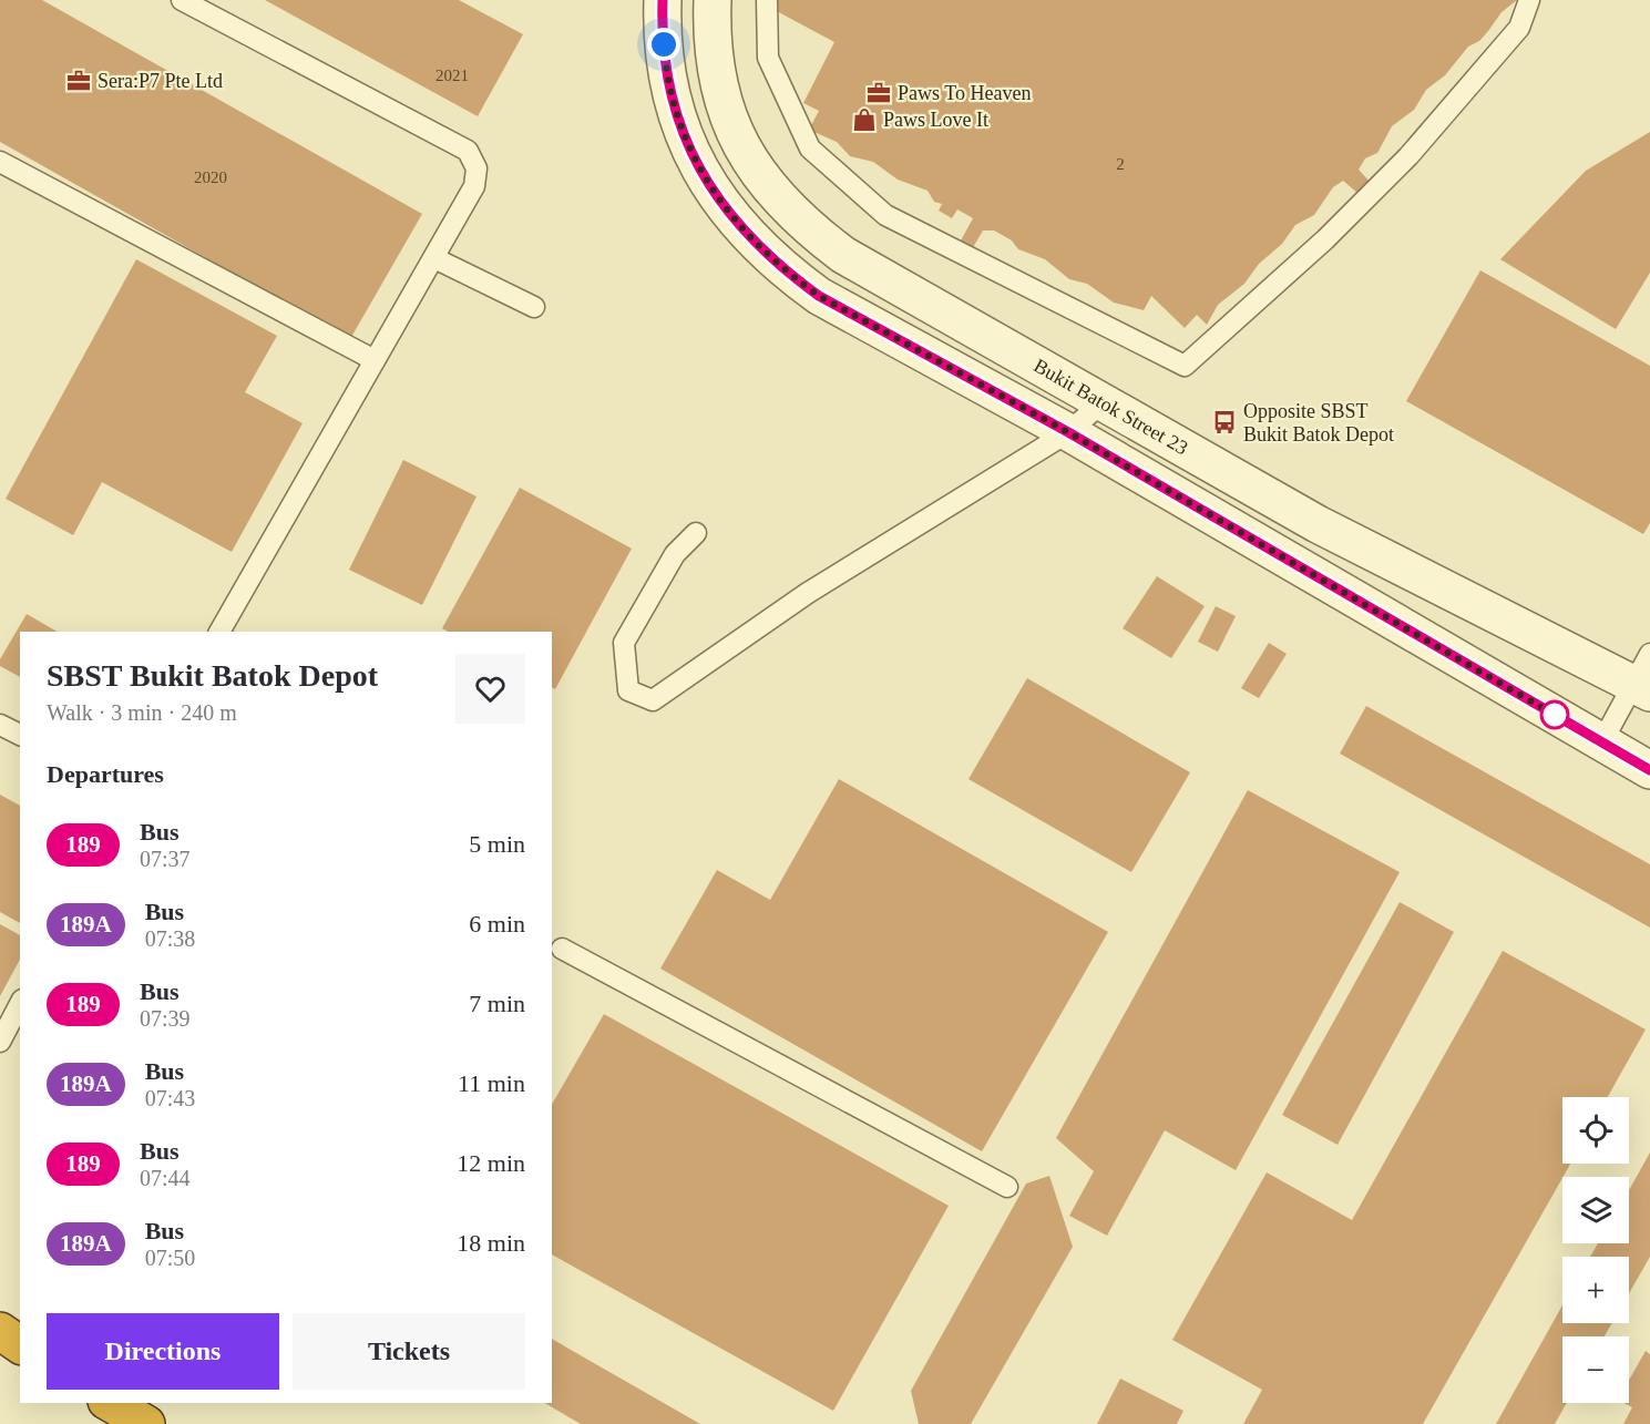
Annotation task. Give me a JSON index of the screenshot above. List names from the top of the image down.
{
  "streets": {
    "street": ["Bukit Batok Street 23"]
  },
  "places": {
    "office": ["Sera:P7 Pte Ltd", "Paws To Heaven"],
    "shop": ["Paws Love It"],
    "bus stop": ["Opposite SBST Bukit Batok Depot"]
  },
  "lines": ["bus line 189"],
  "house_numbers": ["2021", "2", "2020"],
  "page": {
    "heading": [
      ["SBST Bukit Batok Depot", "Walk · 3 min · 240 m"],
      "Departures"
    ],
    "list": [
      {
        "mark": "189",
        "name": "Bus",
        "note": "07:37",
        "value": "5 min"
      },
      {
        "mark": "189A",
        "name": "Bus",
        "note": "07:38",
        "value": "6 min"
      },
      {
        "mark": "189",
        "name": "Bus",
        "note": "07:39",
        "value": "7 min"
      },
      {
        "mark": "189A",
        "name": "Bus",
        "note": "07:43",
        "value": "11 min"
      },
      {
        "mark": "189",
        "name": "Bus",
        "note": "07:44",
        "value": "12 min"
      },
      {
        "mark": "189A",
        "name": "Bus",
        "note": "07:50",
        "value": "18 min"
      }
    ],
    "map_buttons": ["+", "−"],
    "buttons": ["Directions", "Tickets"]
  }
}
